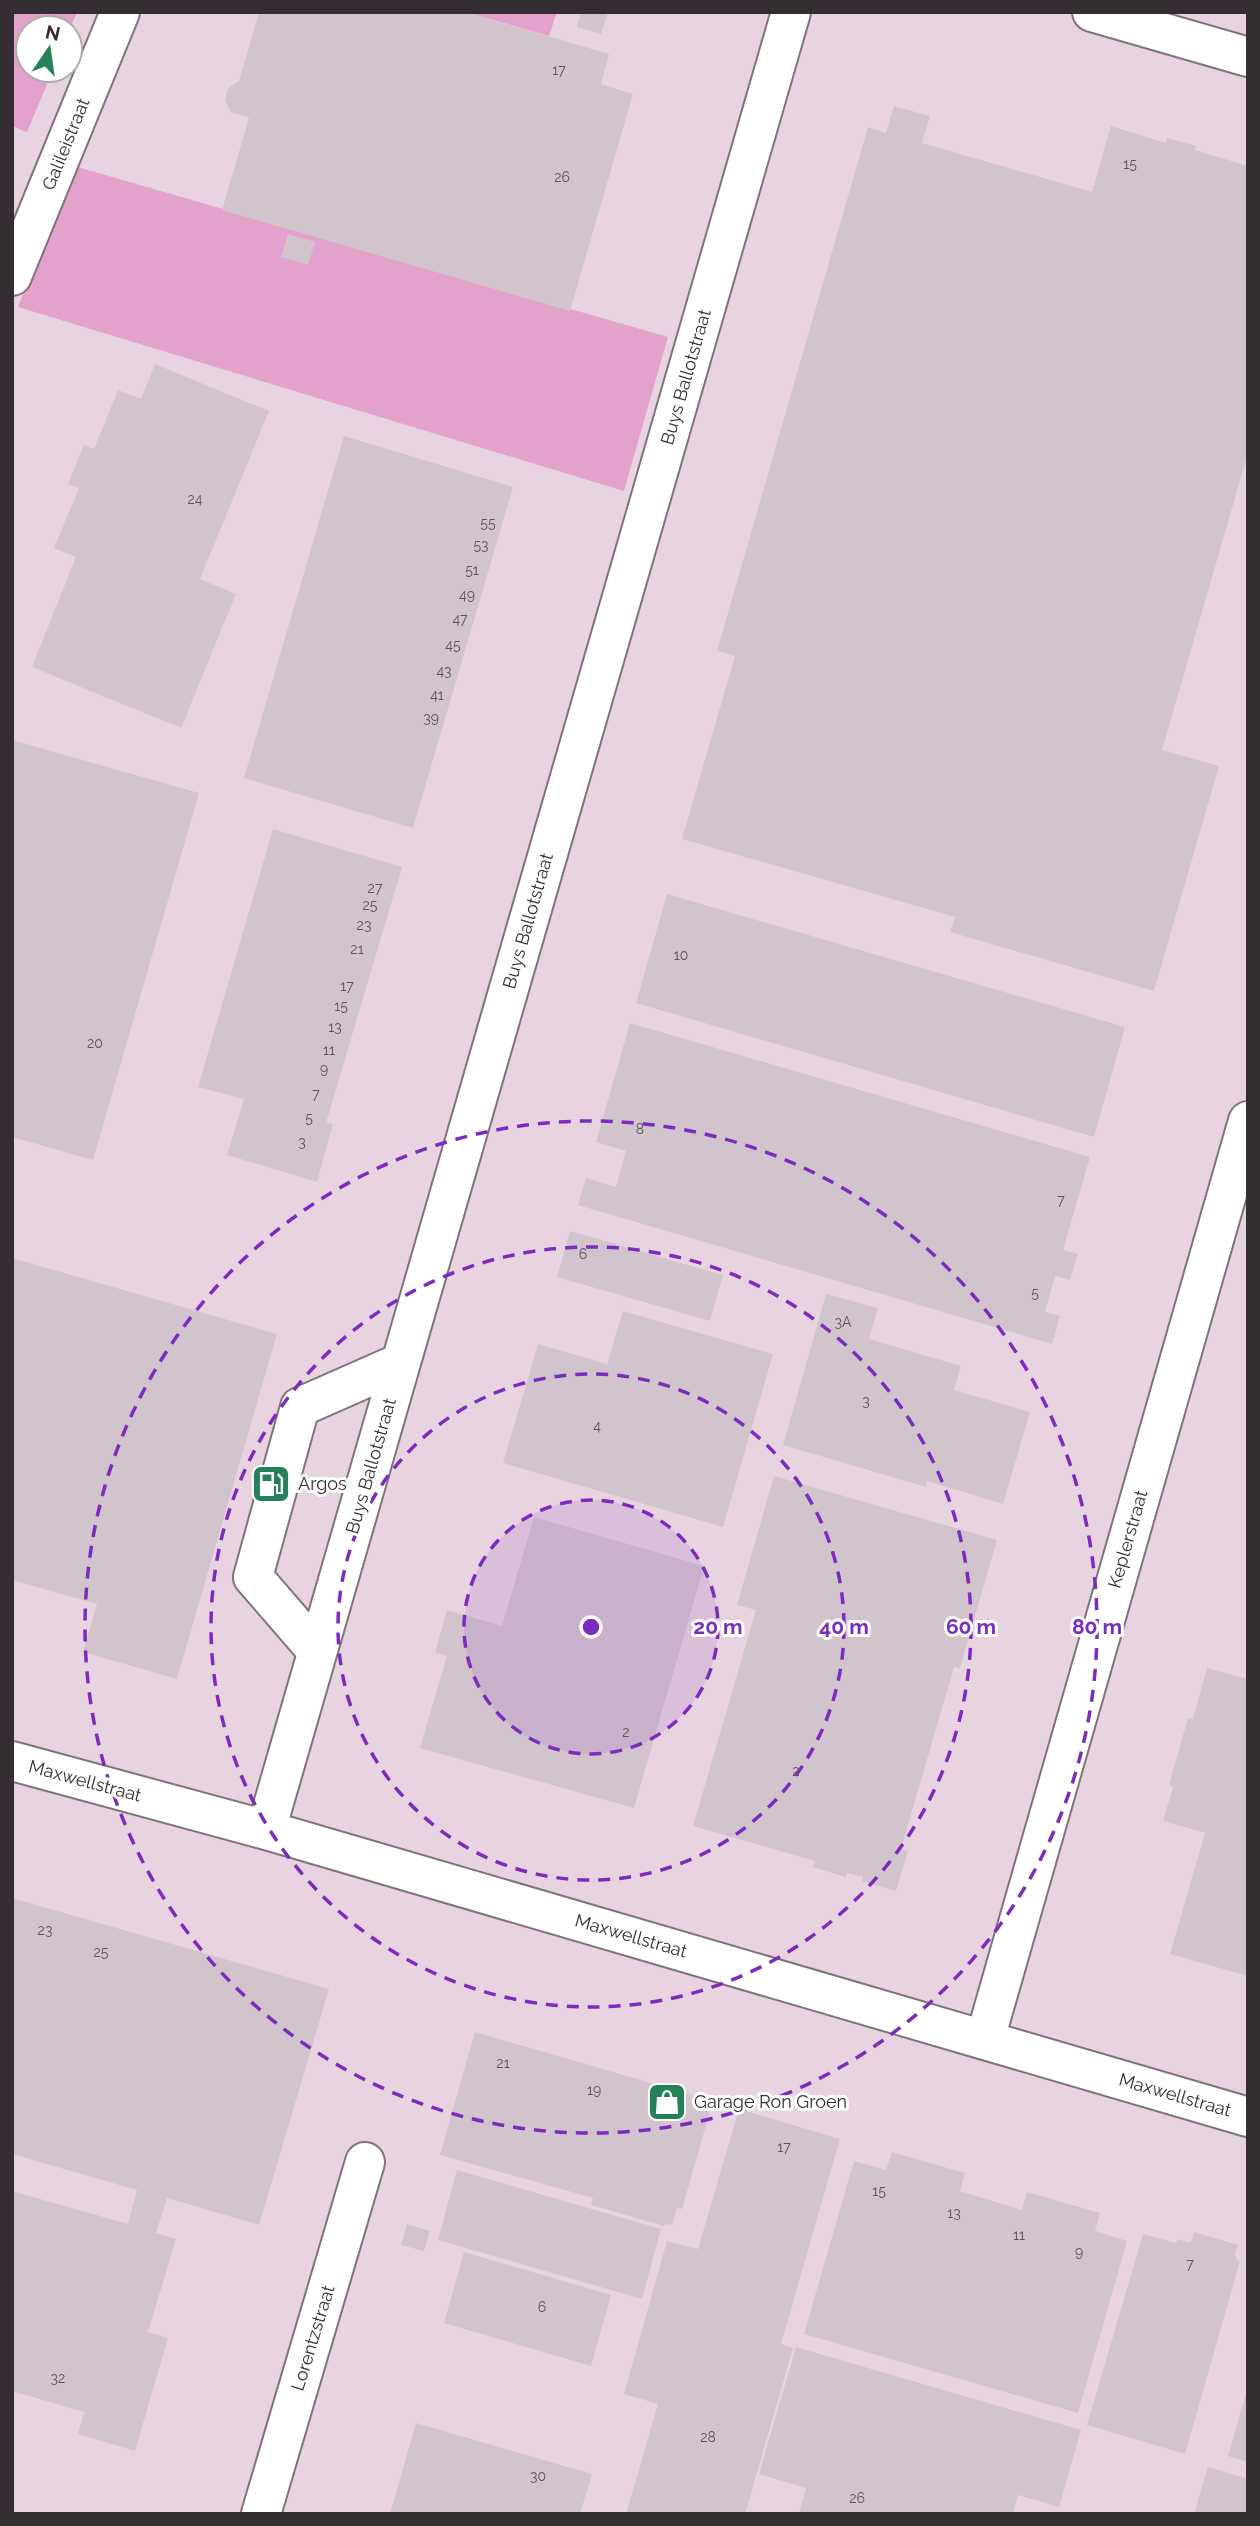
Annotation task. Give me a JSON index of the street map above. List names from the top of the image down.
{
  "streets": {
    "street": [
      "Galileistraat",
      "Buys Ballotstraat",
      "Keplerstraat",
      "Maxwellstraat",
      "Lorentzstraat"
    ]
  },
  "crossings": [
    ["Buys Ballotstraat", "Maxwellstraat"],
    ["Keplerstraat", "Maxwellstraat"]
  ],
  "places": {
    "fuel station": ["Argos"],
    "shop": ["Garage Ron Groen"]
  },
  "house_numbers": [
    "17",
    "15",
    "26",
    "24",
    "55",
    "53",
    "51",
    "49",
    "47",
    "45",
    "43",
    "41",
    "39",
    "27",
    "25",
    "23",
    "21",
    "10",
    "17",
    "15",
    "13",
    "20",
    "11",
    "9",
    "7",
    "5",
    "8",
    "3",
    "7",
    "6",
    "5",
    "3A",
    "3",
    "4",
    "2",
    "2",
    "23",
    "25",
    "21",
    "19",
    "17",
    "15",
    "13",
    "11",
    "9",
    "7",
    "6",
    "32",
    "28",
    "30",
    "26"
  ],
  "north": "top",
  "rings": [
    "20 m",
    "40 m",
    "60 m",
    "80 m"
  ]
}
